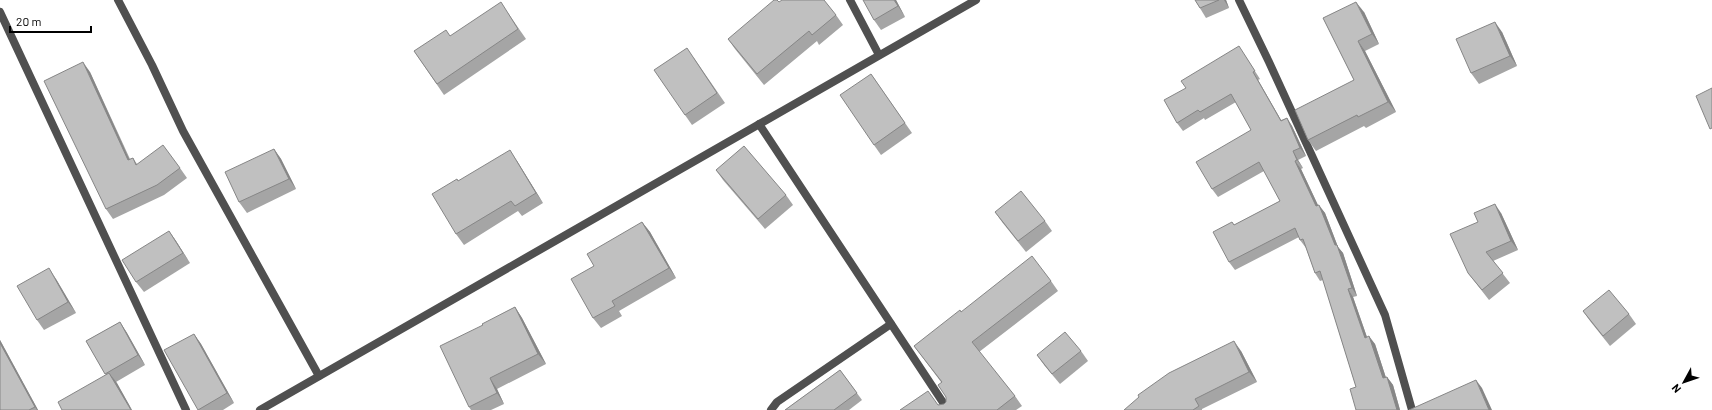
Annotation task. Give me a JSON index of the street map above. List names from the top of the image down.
{
  "scale_bar": "20 m",
  "north": "bottom left"
}
